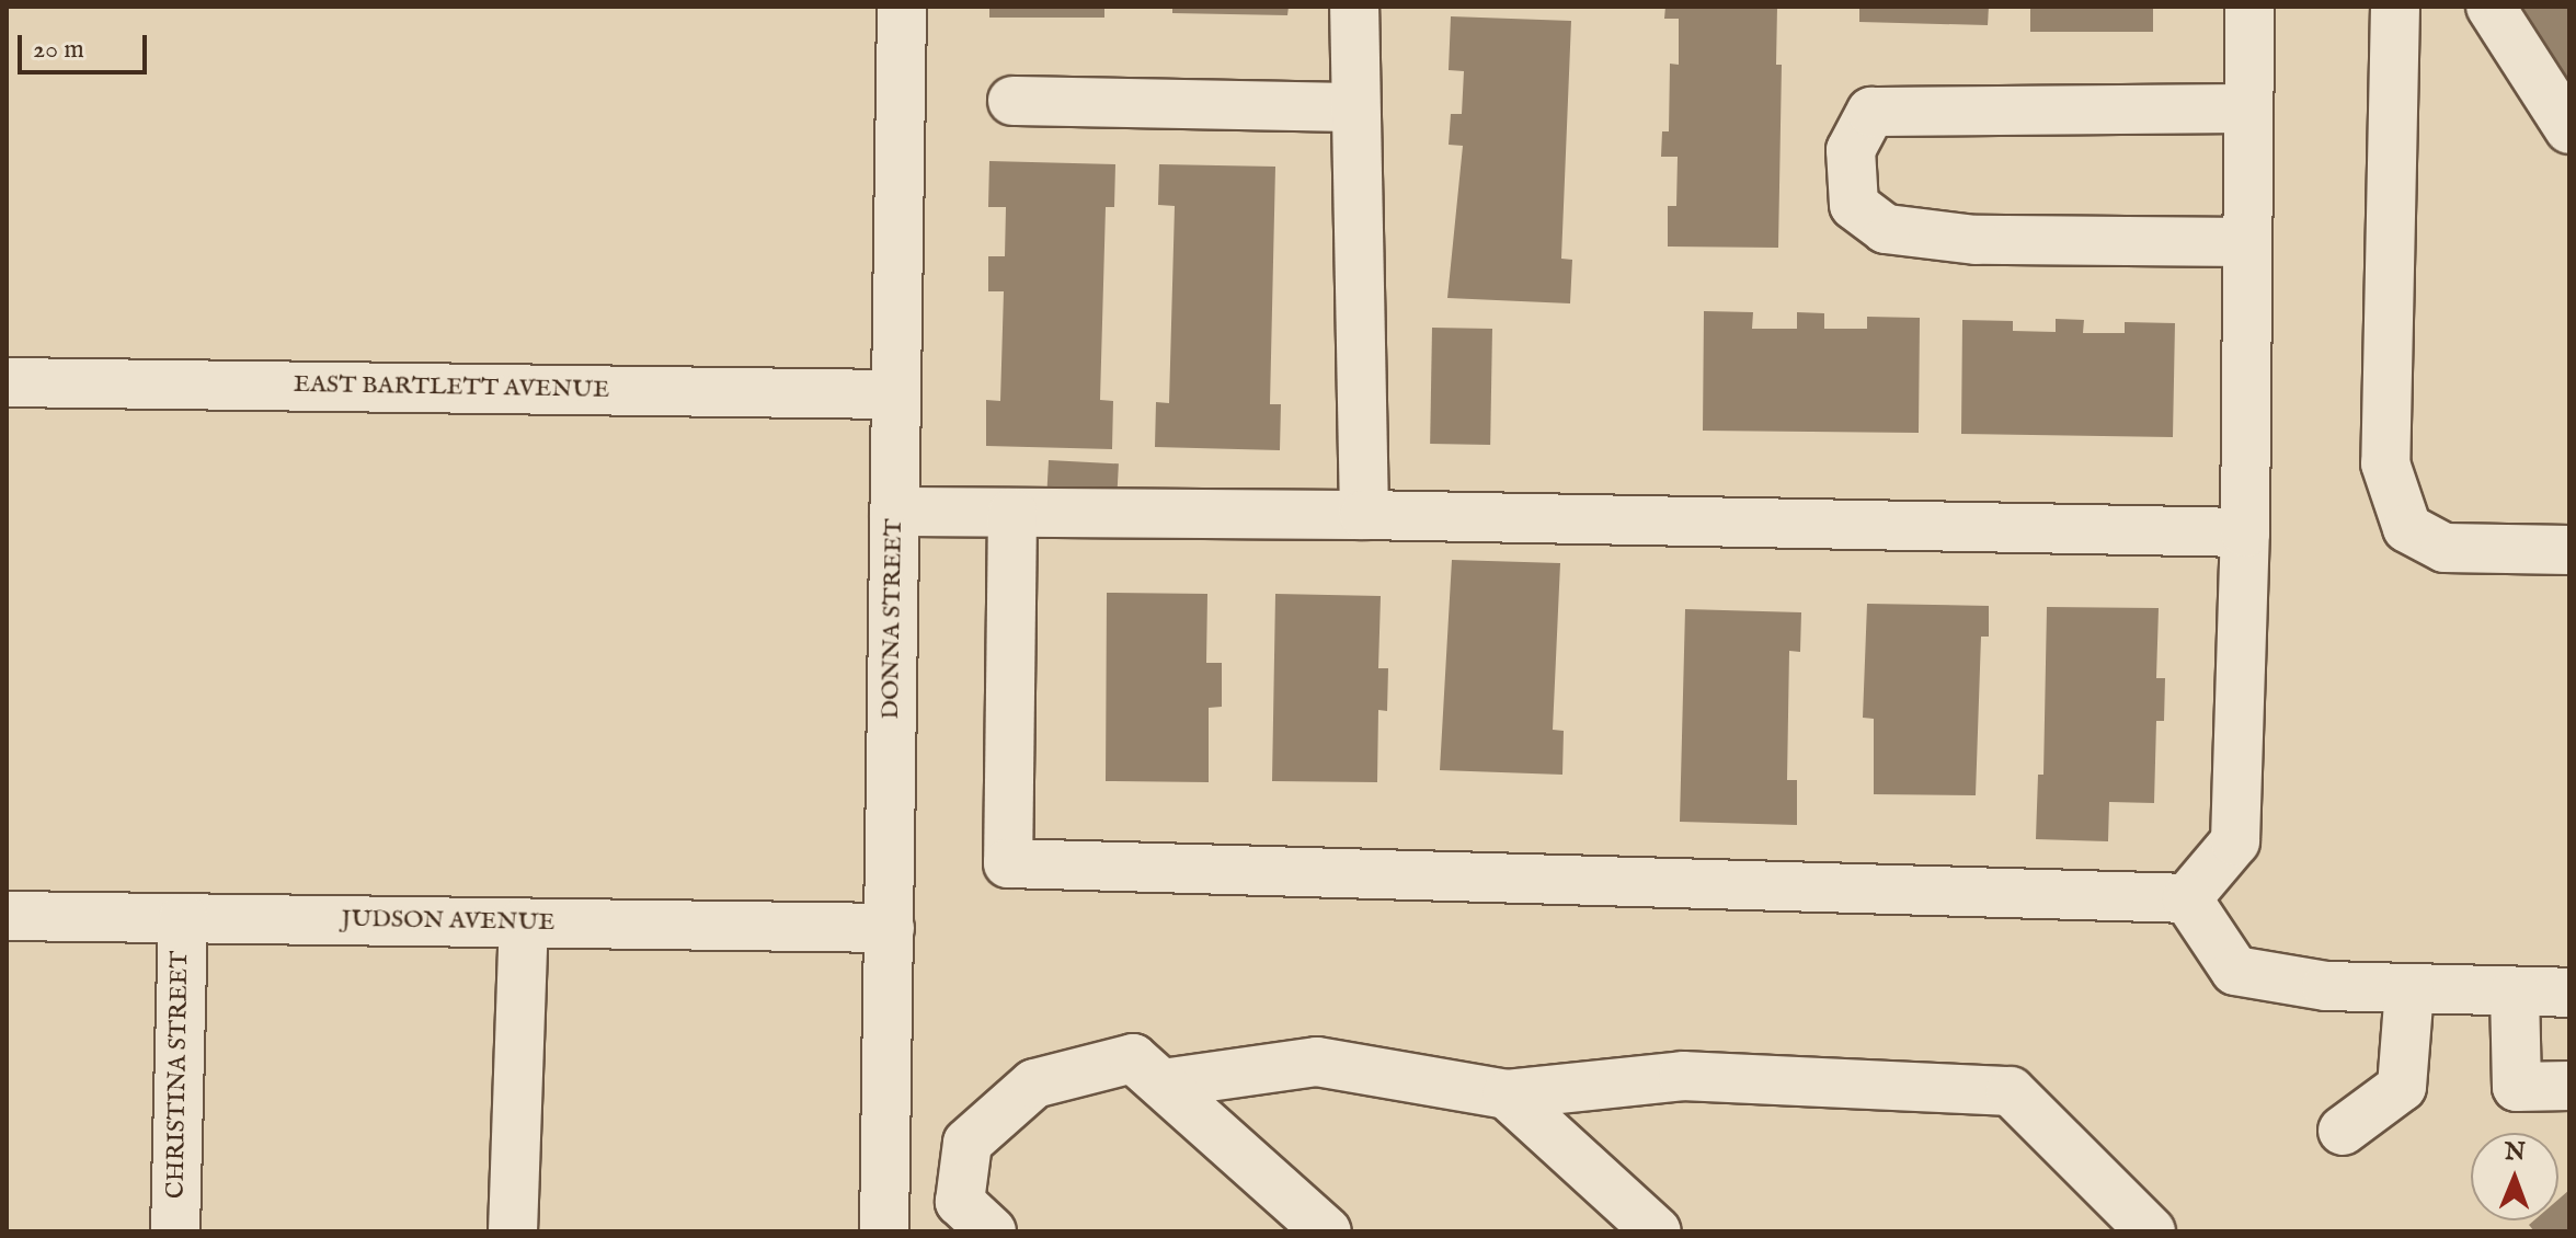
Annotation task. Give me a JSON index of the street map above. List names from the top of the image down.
{
  "streets": {
    "street": [
      "EAST BARTLETT AVENUE",
      "DONNA STREET",
      "JUDSON AVENUE",
      "CHRISTINA STREET"
    ]
  },
  "crossings": [
    ["EAST BARTLETT AVENUE", "DONNA STREET"],
    ["DONNA STREET", "JUDSON AVENUE"],
    ["JUDSON AVENUE", "CHRISTINA STREET"]
  ],
  "scale_bar": "20 m",
  "north": "top"
}
